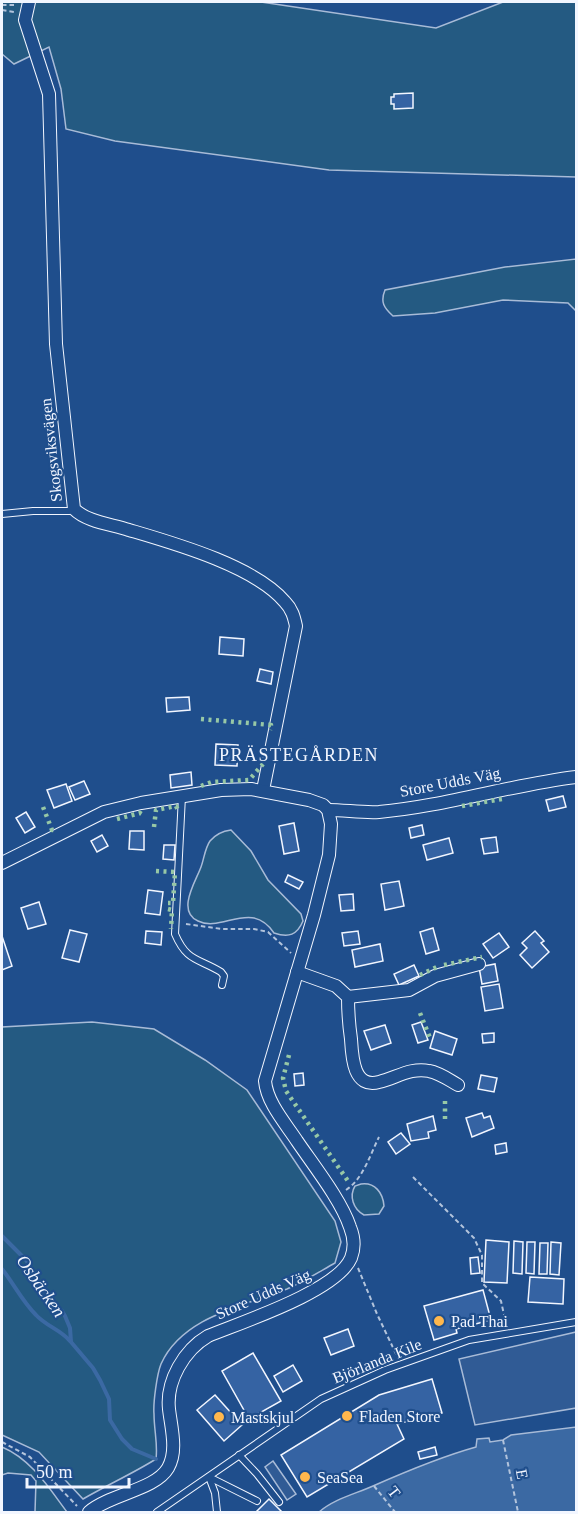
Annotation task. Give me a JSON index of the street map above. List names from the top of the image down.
{
  "streets": {
    "street": ["Skogsviksvägen", "Store Udds Väg"],
    "lane": ["Björlanda Kile"],
    "path": ["E", "T"]
  },
  "crossings": [
    ["Skogsviksvägen", "Store Udds Väg"]
  ],
  "districts": ["PRÄSTEGÅRDEN"],
  "water": ["Osbäcken"],
  "places": [
    "Pad Thai",
    "Fladen Store",
    "Mastskjul",
    "SeaSea"
  ],
  "scale_bar": "50 m"
}
